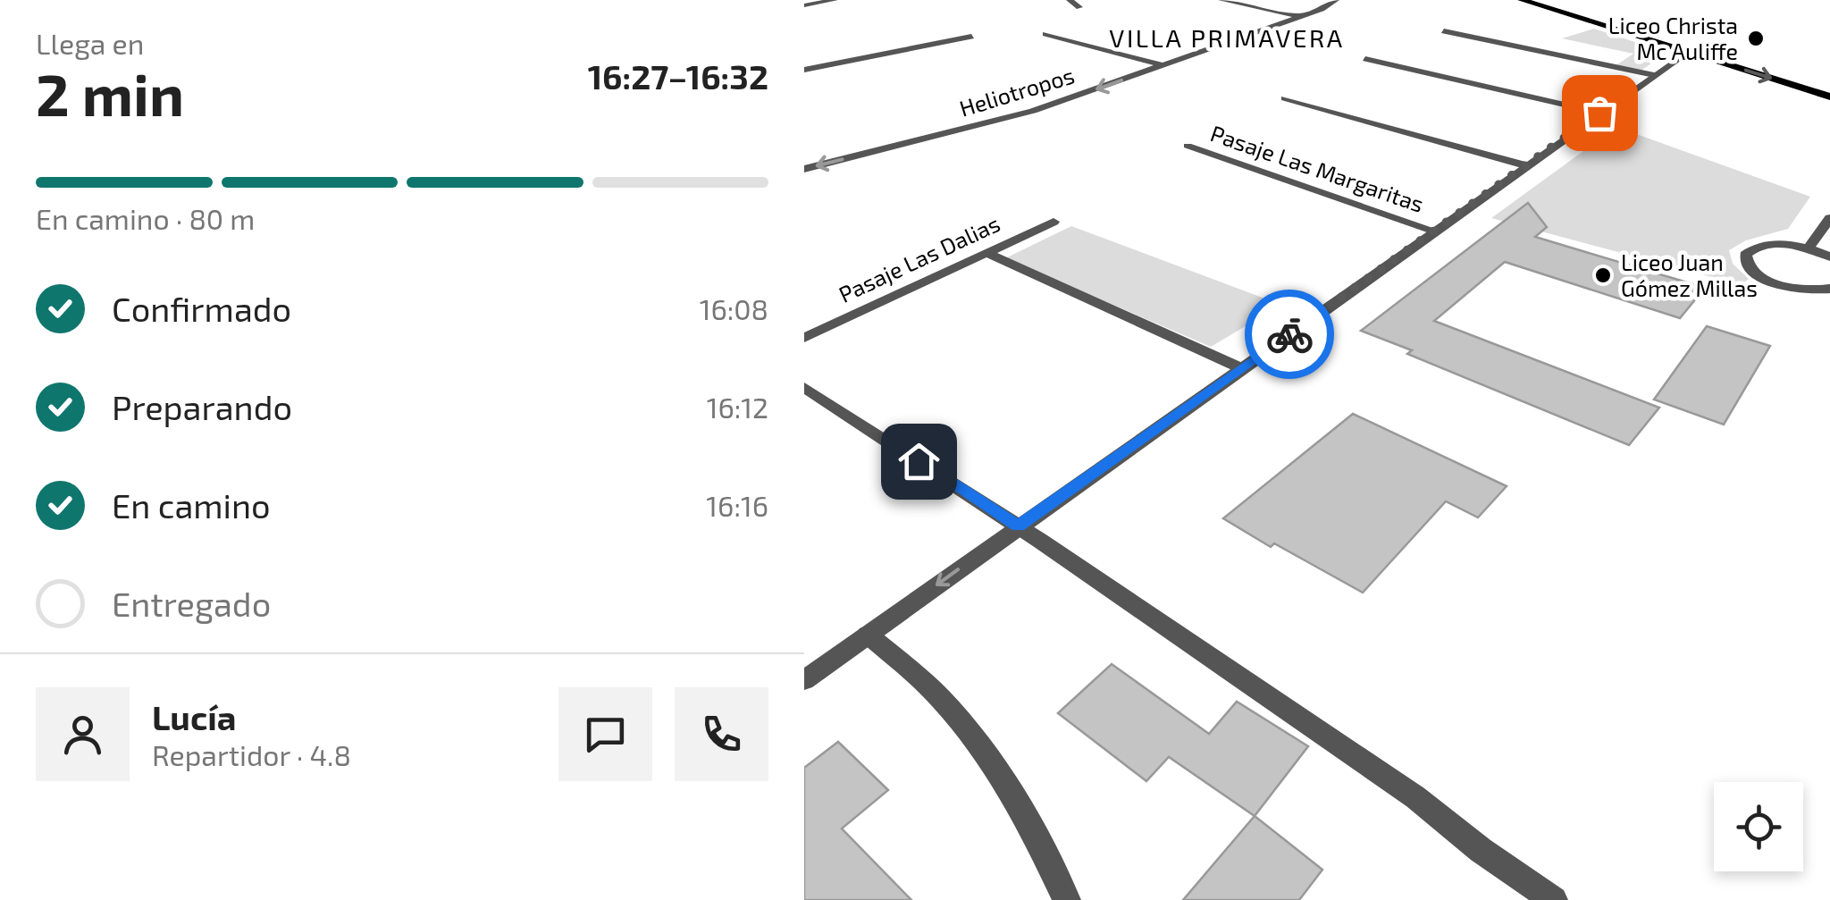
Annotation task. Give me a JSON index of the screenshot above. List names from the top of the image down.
{
  "streets": {
    "street": ["Heliotropos", "Pasaje Las Margaritas", "Pasaje Las Dalias"]
  },
  "districts": ["VILLA PRIMAVERA"],
  "places": ["Liceo Christa Mc Auliffe", "Liceo Juan Gómez Millas"],
  "page": {
    "heading": ["2 min", "Llega en", "16:27–16:32"],
    "panel": ["Lucía", "Repartidor · 4.8"],
    "bar": "En camino · 80 m",
    "list": [
      ["Confirmado", "16:08"],
      ["Preparando", "16:12"],
      ["En camino", "16:16"],
      "Entregado"
    ]
  }
}
